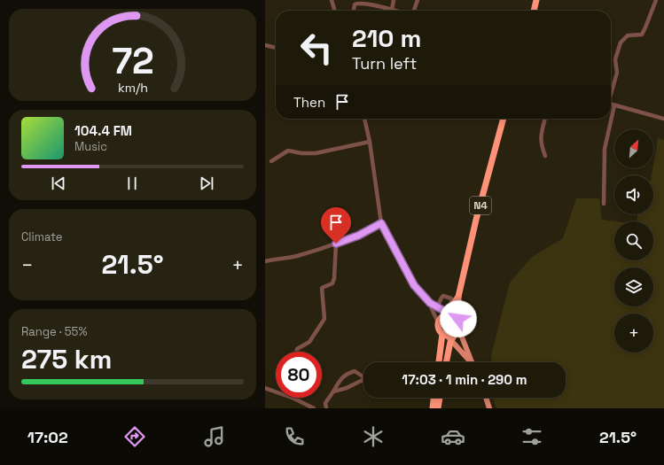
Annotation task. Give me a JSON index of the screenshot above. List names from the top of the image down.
{
  "streets": {
    "highway": ["N4"]
  },
  "north": "top right",
  "page": {
    "turn": ["210 m", "Turn left"],
    "then": "Then",
    "song": ["104.4 FM", "Music"],
    "map_buttons": "+",
    "tile": [
      "Climate",
      ["Range · 55%", "275 km"]
    ],
    "heat": ["−", "21.5°", "+"],
    "limit": "80",
    "trip": "17:03 · 1 min · 290 m",
    "tabs": ["17:02", "21.5°"],
    "gauge": ["72", "km/h"]
  }
}
